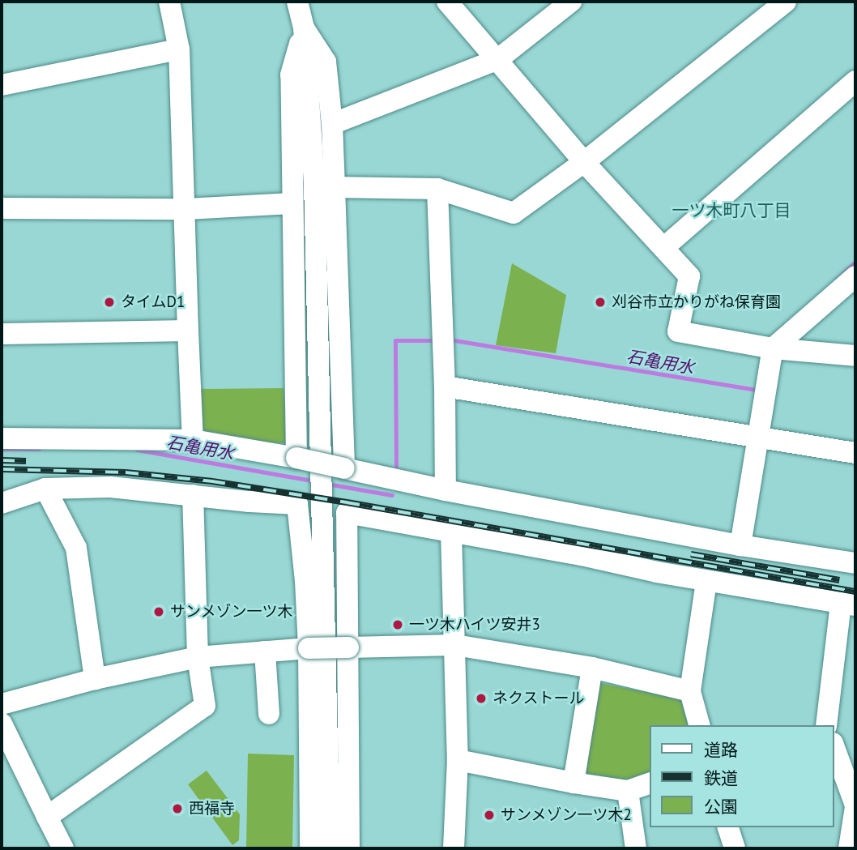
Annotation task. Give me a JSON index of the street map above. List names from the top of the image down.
{
  "districts": ["一ツ木町八丁目"],
  "water": ["石亀用水"],
  "places": [
    "タイムD1",
    "刈谷市立かりがね保育園",
    "サンメゾン一ツ木",
    "一ツ木ハイツ安井3",
    "ネクストール",
    "西福寺",
    "サンメゾン一ツ木2"
  ],
  "legend": ["道路", "鉄道", "公園"]
}
